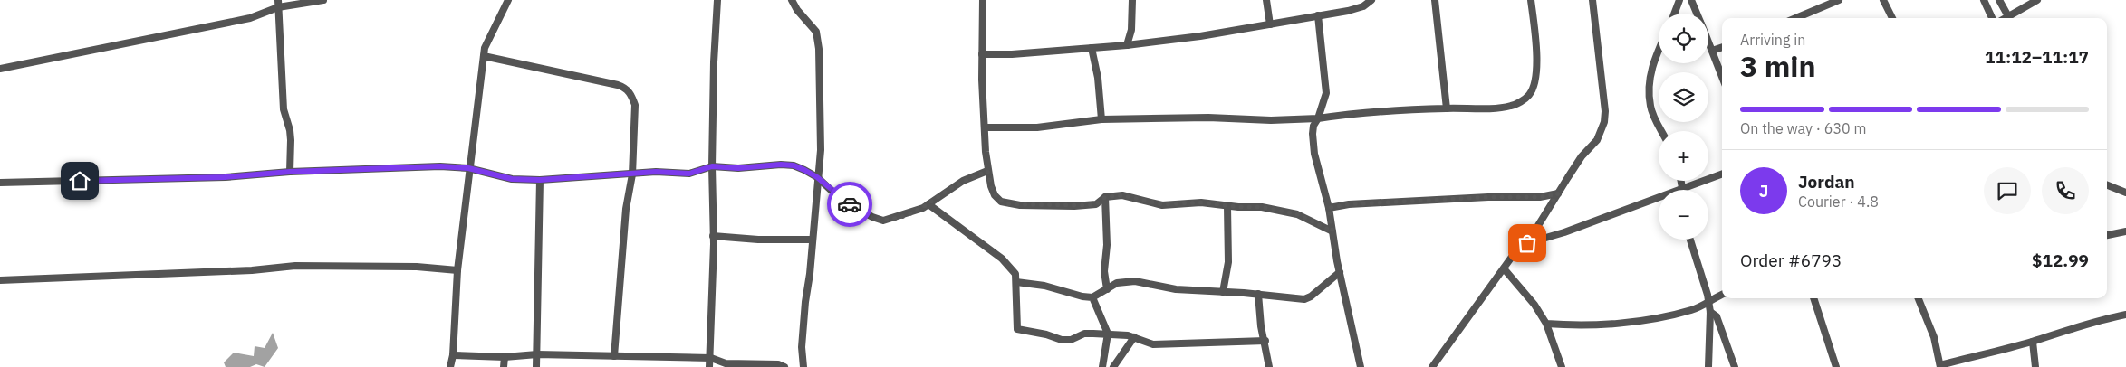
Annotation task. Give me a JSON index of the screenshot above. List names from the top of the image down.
{
  "page": {
    "map_buttons": ["+", "−"],
    "heading": ["3 min", "Arriving in", "11:12–11:17"],
    "panel": [
      "Jordan",
      "Courier · 4.8",
      "Order #6793",
      "$12.99"
    ],
    "bar": "On the way · 630 m",
    "round": "J"
  }
}
